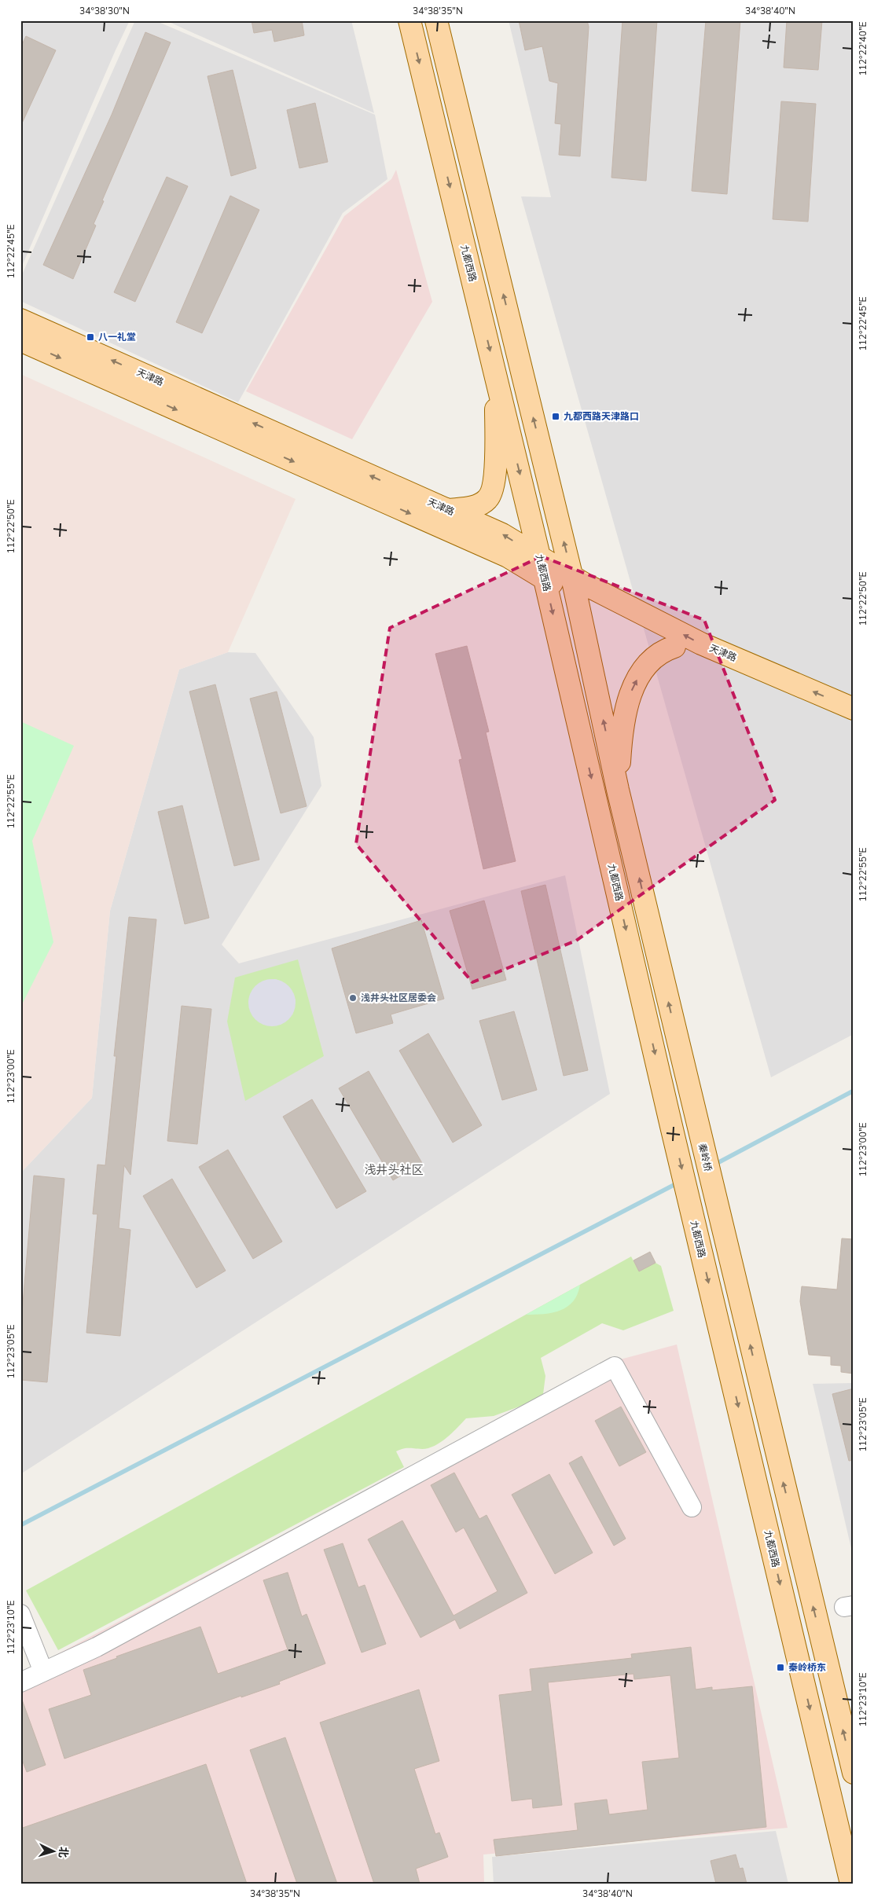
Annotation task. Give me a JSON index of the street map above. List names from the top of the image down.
{
  "streets": {
    "main road": ["九都西路", "天津路", "秦岭桥"]
  },
  "crossings": [
    ["九都西路", "天津路"]
  ],
  "one_way": ["秦岭桥"],
  "districts": ["浅井头社区"],
  "places": {
    "transit": ["八一礼堂", "九都西路天津路口", "秦岭桥东"],
    "other": ["浅井头社区居委会"]
  },
  "north": "right",
  "coordinates": [
    "34°38'30\"N",
    "34°38'35\"N",
    "34°38'40\"N",
    "112°22'40\"E",
    "112°22'45\"E",
    "112°22'50\"E",
    "112°22'55\"E",
    "112°23'00\"E",
    "112°23'05\"E",
    "112°23'10\"E"
  ]
}
